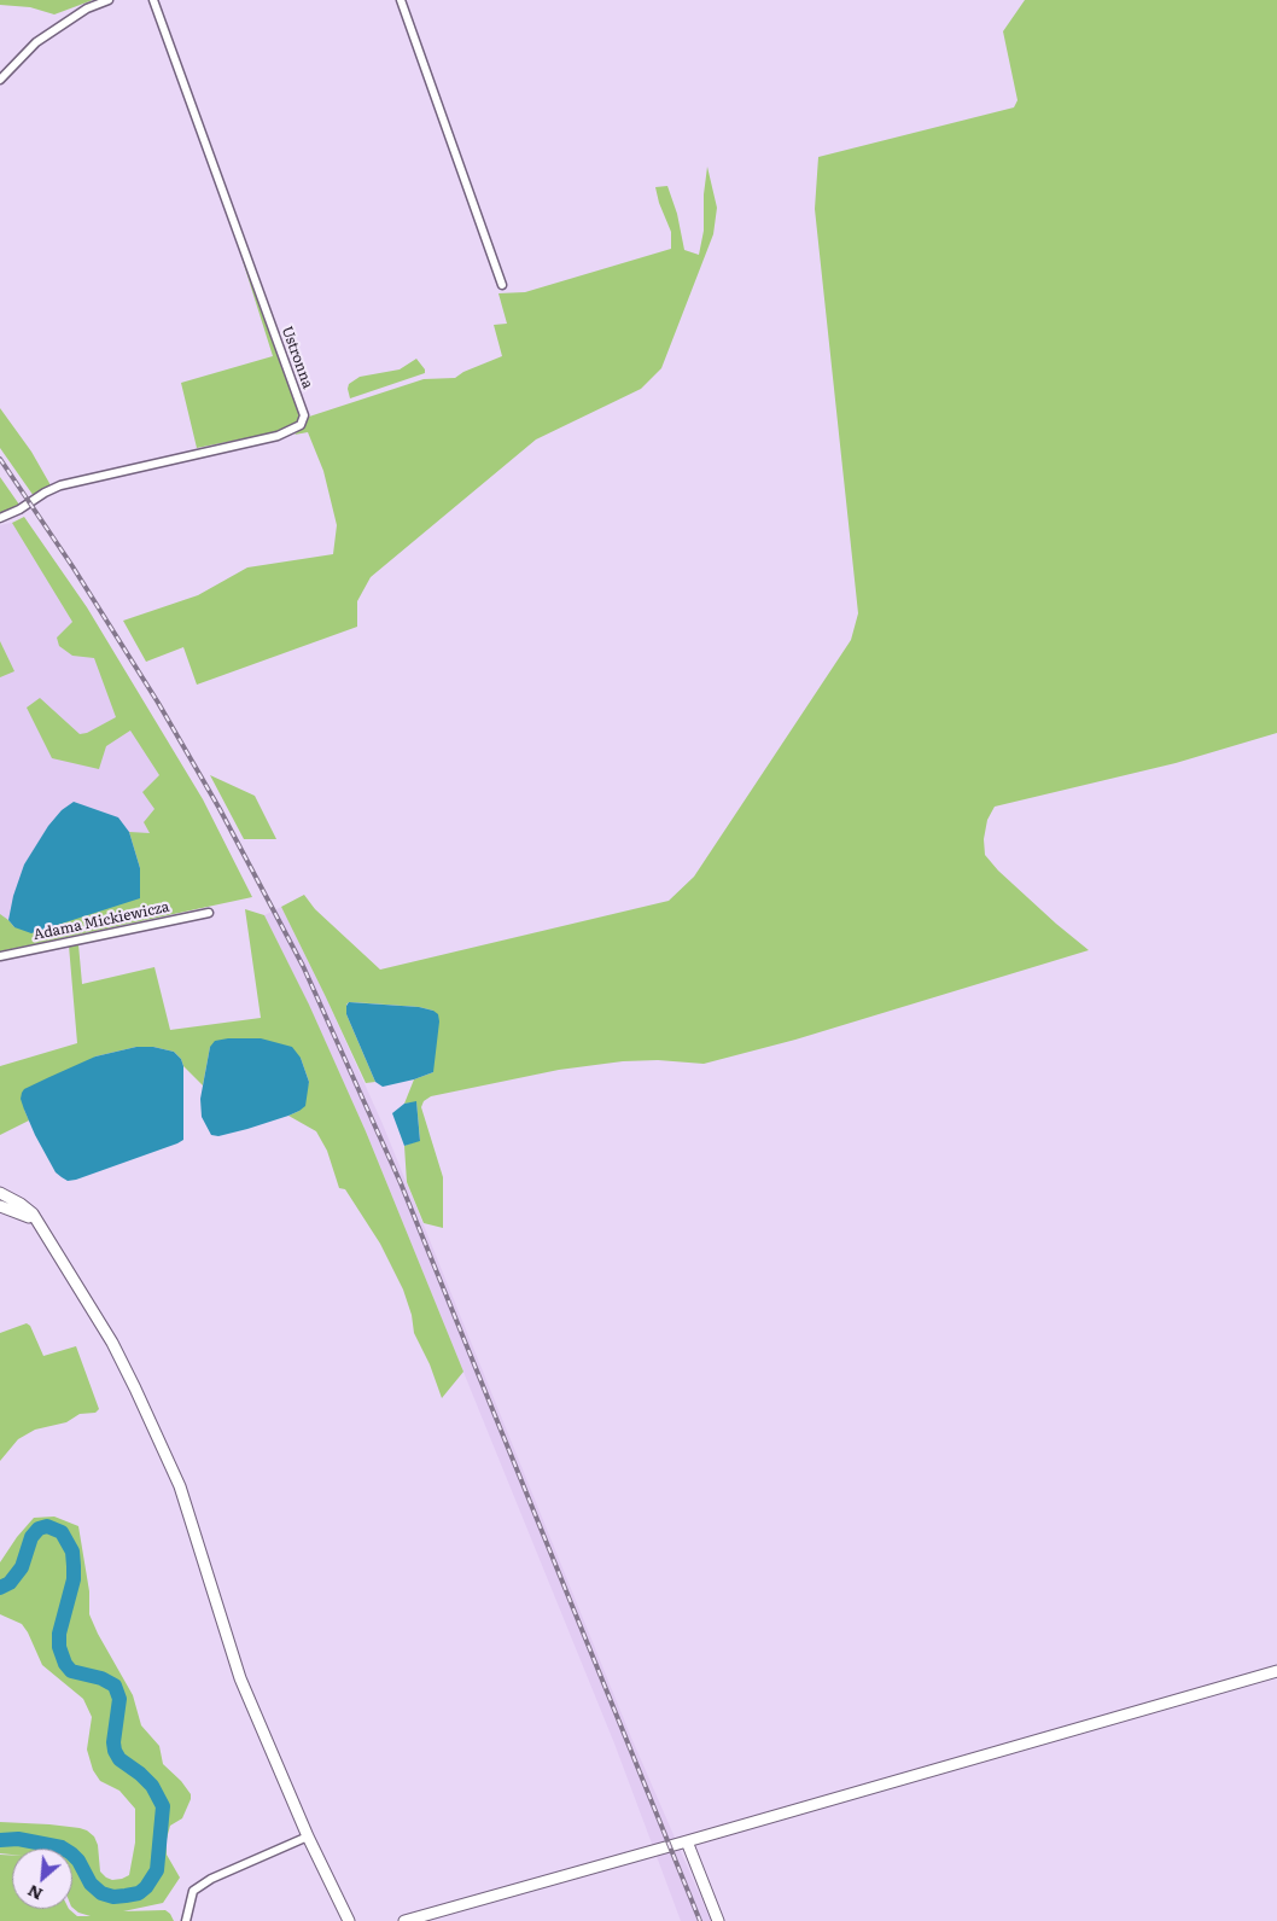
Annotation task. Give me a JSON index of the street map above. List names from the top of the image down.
{
  "streets": {
    "street": ["Ustronna", "Adama Mickiewicza"]
  },
  "north": "bottom left"
}
